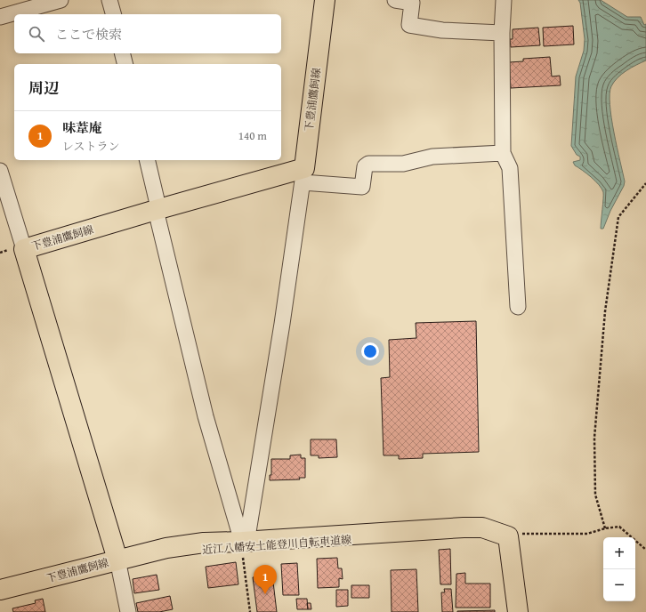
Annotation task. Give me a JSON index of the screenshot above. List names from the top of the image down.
{
  "streets": {
    "main road": ["下豊浦鷹飼線"]
  },
  "page": {
    "search": "ここで検索",
    "heading": "周辺",
    "list": [
      {
        "mark": "1",
        "name": "味葦庵",
        "note": "レストラン",
        "value": "140 m"
      }
    ],
    "map_buttons": ["+", "−"],
    "pins": "1"
  }
}
